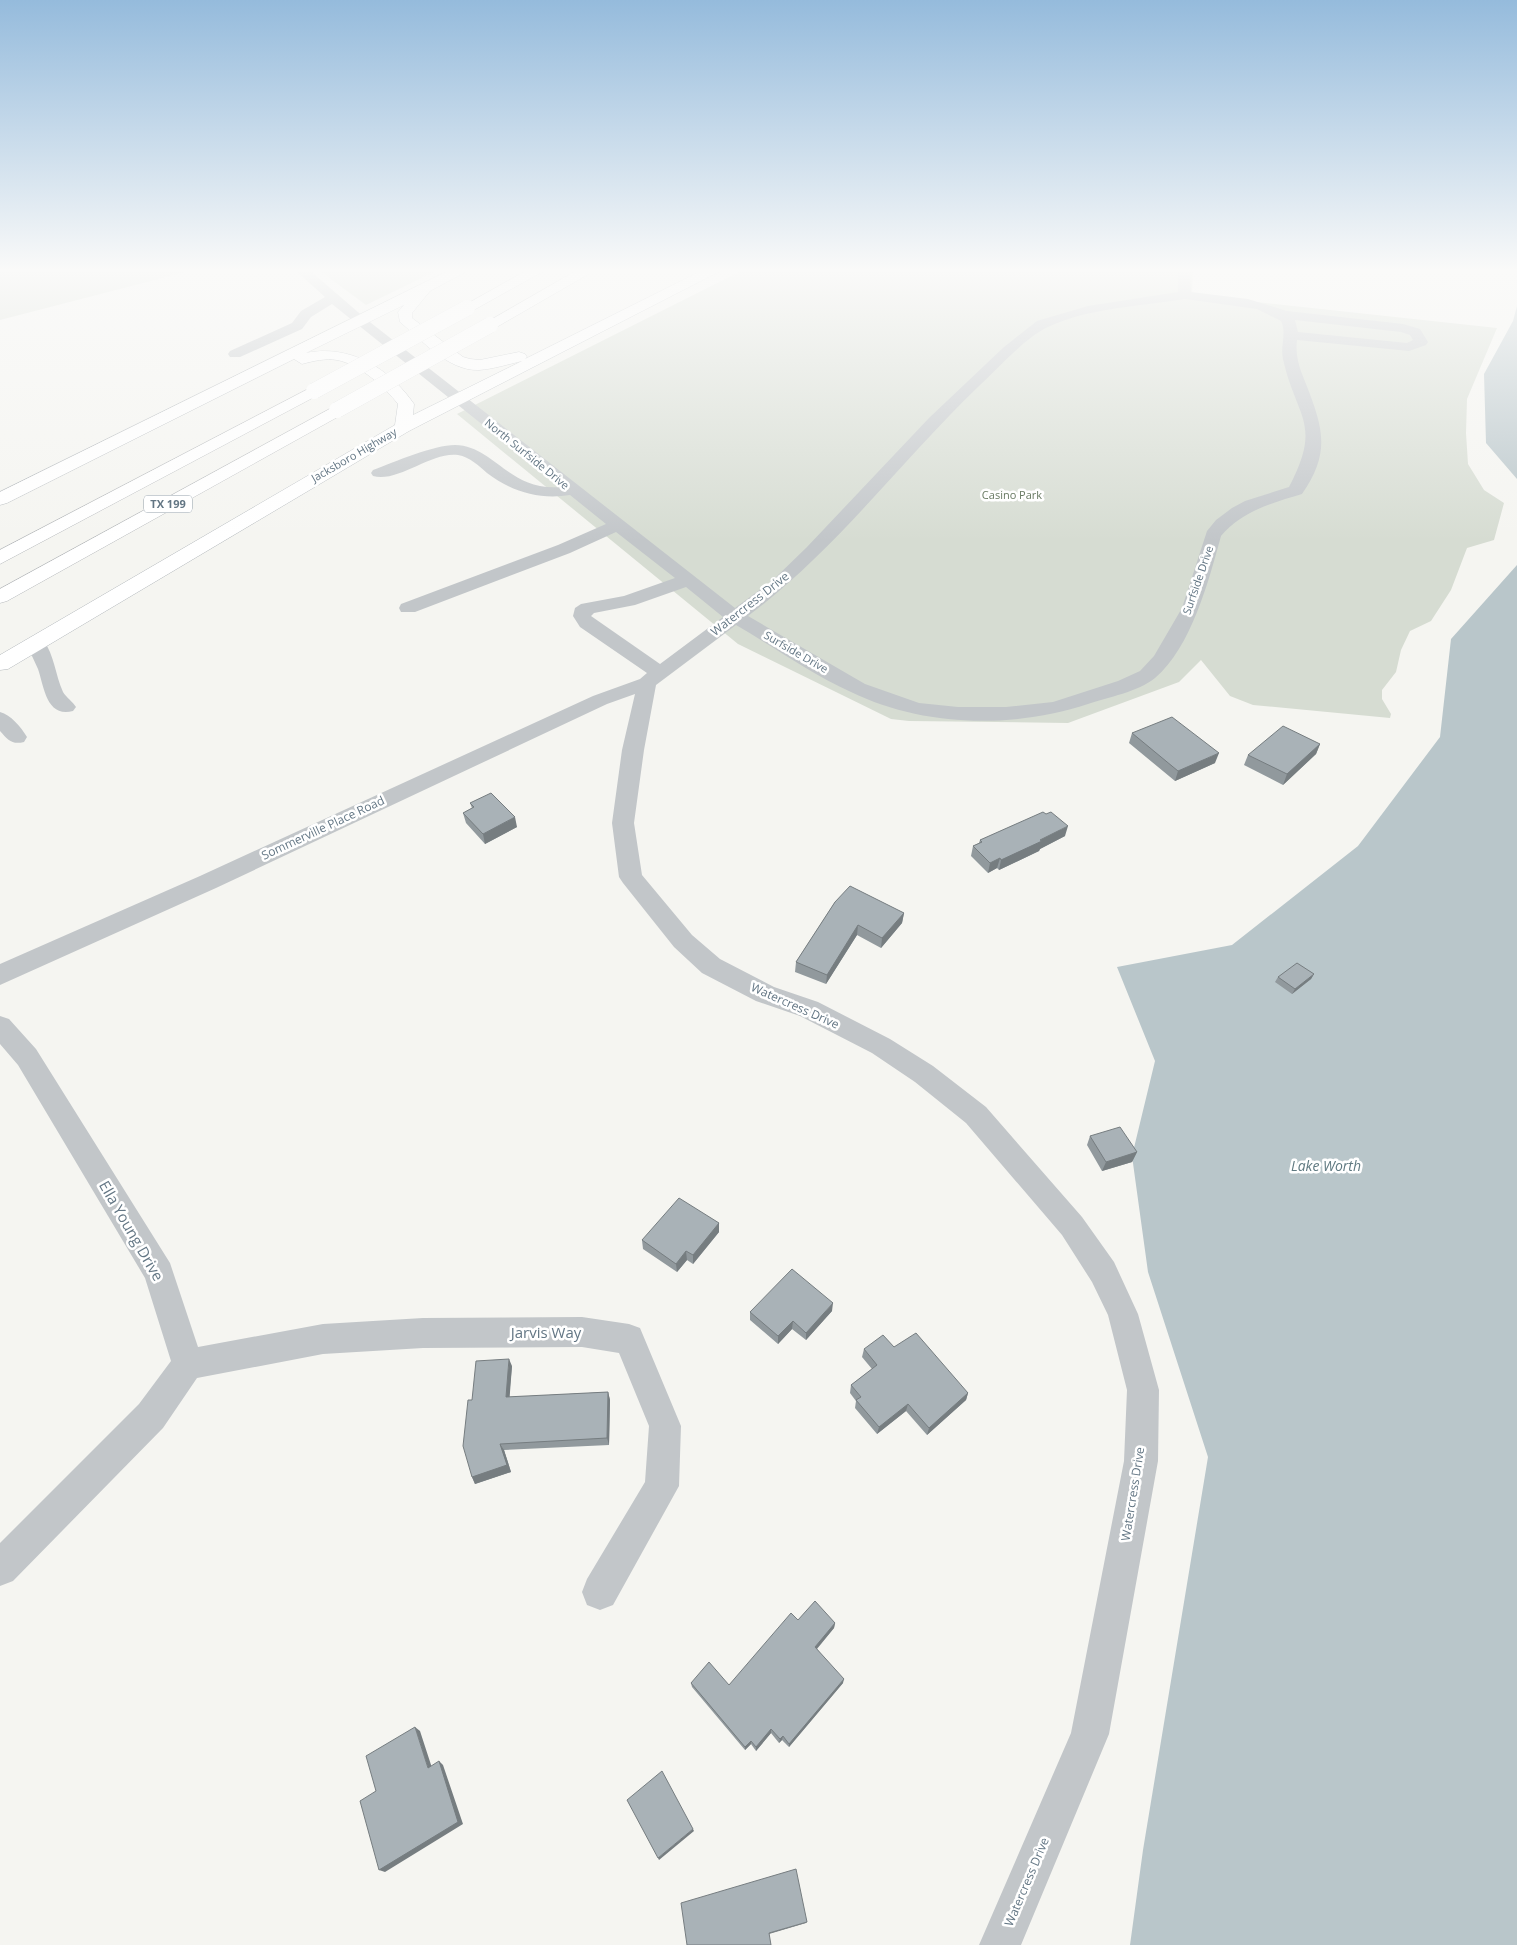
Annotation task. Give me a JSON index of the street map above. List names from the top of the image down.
{
  "streets": {
    "main road": ["Jacksboro Highway", "TX 199"],
    "street": [
      "North Surfside Drive",
      "Surfside Drive",
      "Watercress Drive",
      "Sommerville Place Road",
      "Ella Young Drive",
      "Jarvis Way"
    ]
  },
  "crossings": [
    ["North Surfside Drive", "Jacksboro Highway"],
    ["North Surfside Drive", "Surfside Drive"],
    ["North Surfside Drive", "Watercress Drive"],
    ["Surfside Drive", "Watercress Drive"],
    ["Watercress Drive", "Sommerville Place Road"],
    ["Ella Young Drive", "Jarvis Way"]
  ],
  "water": ["Lake Worth"],
  "parks": ["Casino Park"]
}
